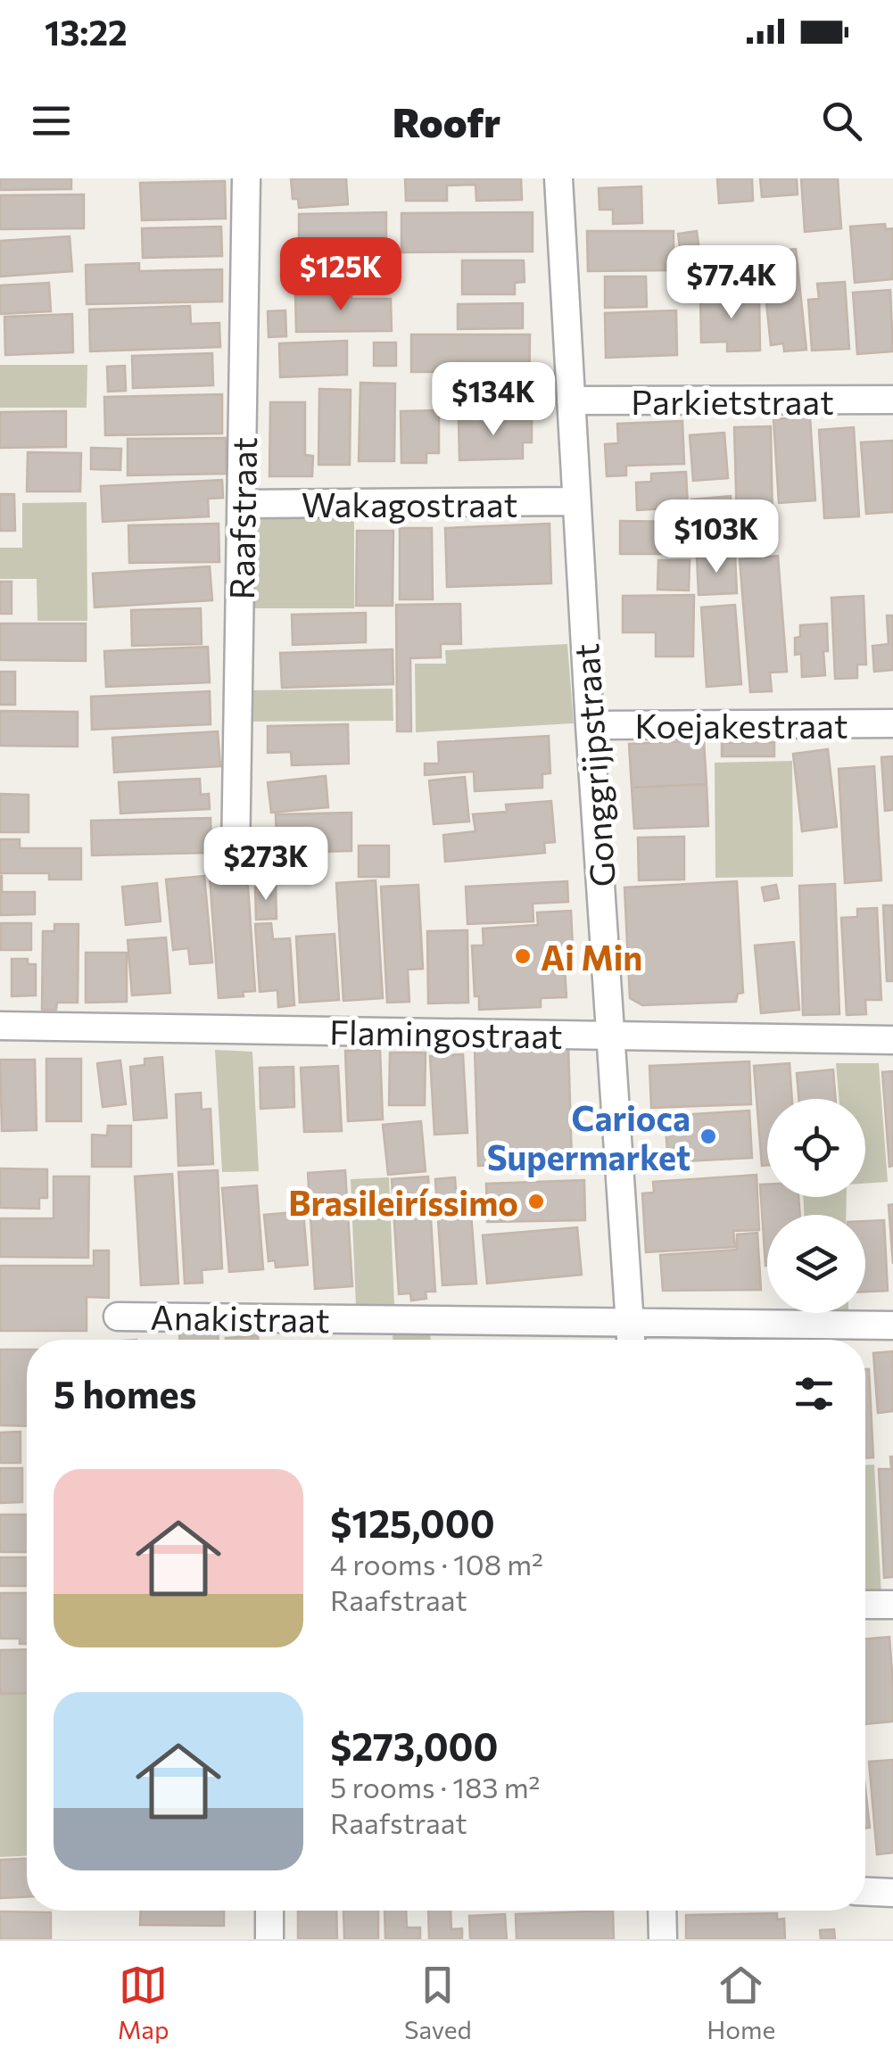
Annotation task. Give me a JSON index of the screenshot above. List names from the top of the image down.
{
  "streets": {
    "street": [
      "Parkietstraat",
      "Wakagostraat",
      "Raafstraat",
      "Koejakestraat",
      "Gonggrijpstraat",
      "Flamingostraat",
      "Anakistraat"
    ]
  },
  "crossings": [
    ["Parkietstraat", "Gonggrijpstraat"],
    ["Wakagostraat", "Raafstraat"],
    ["Wakagostraat", "Gonggrijpstraat"],
    ["Koejakestraat", "Gonggrijpstraat"],
    ["Gonggrijpstraat", "Flamingostraat"],
    ["Gonggrijpstraat", "Anakistraat"]
  ],
  "places": ["Ai Min", "Carioca Supermarket", "Brasileiríssimo"],
  "page": {
    "status": "13:22",
    "header": "Roofr",
    "price": [
      "$125K",
      "$77.4K",
      "$134K",
      "$103K",
      "$273K"
    ],
    "heading": "5 homes",
    "list": [
      {
        "name": "$125,000",
        "note": "4 rooms · 108 m² · Raafstraat"
      },
      {
        "name": "$273,000",
        "note": "5 rooms · 183 m² · Raafstraat"
      }
    ],
    "tabs": ["Map", "Saved", "Home"]
  }
}
